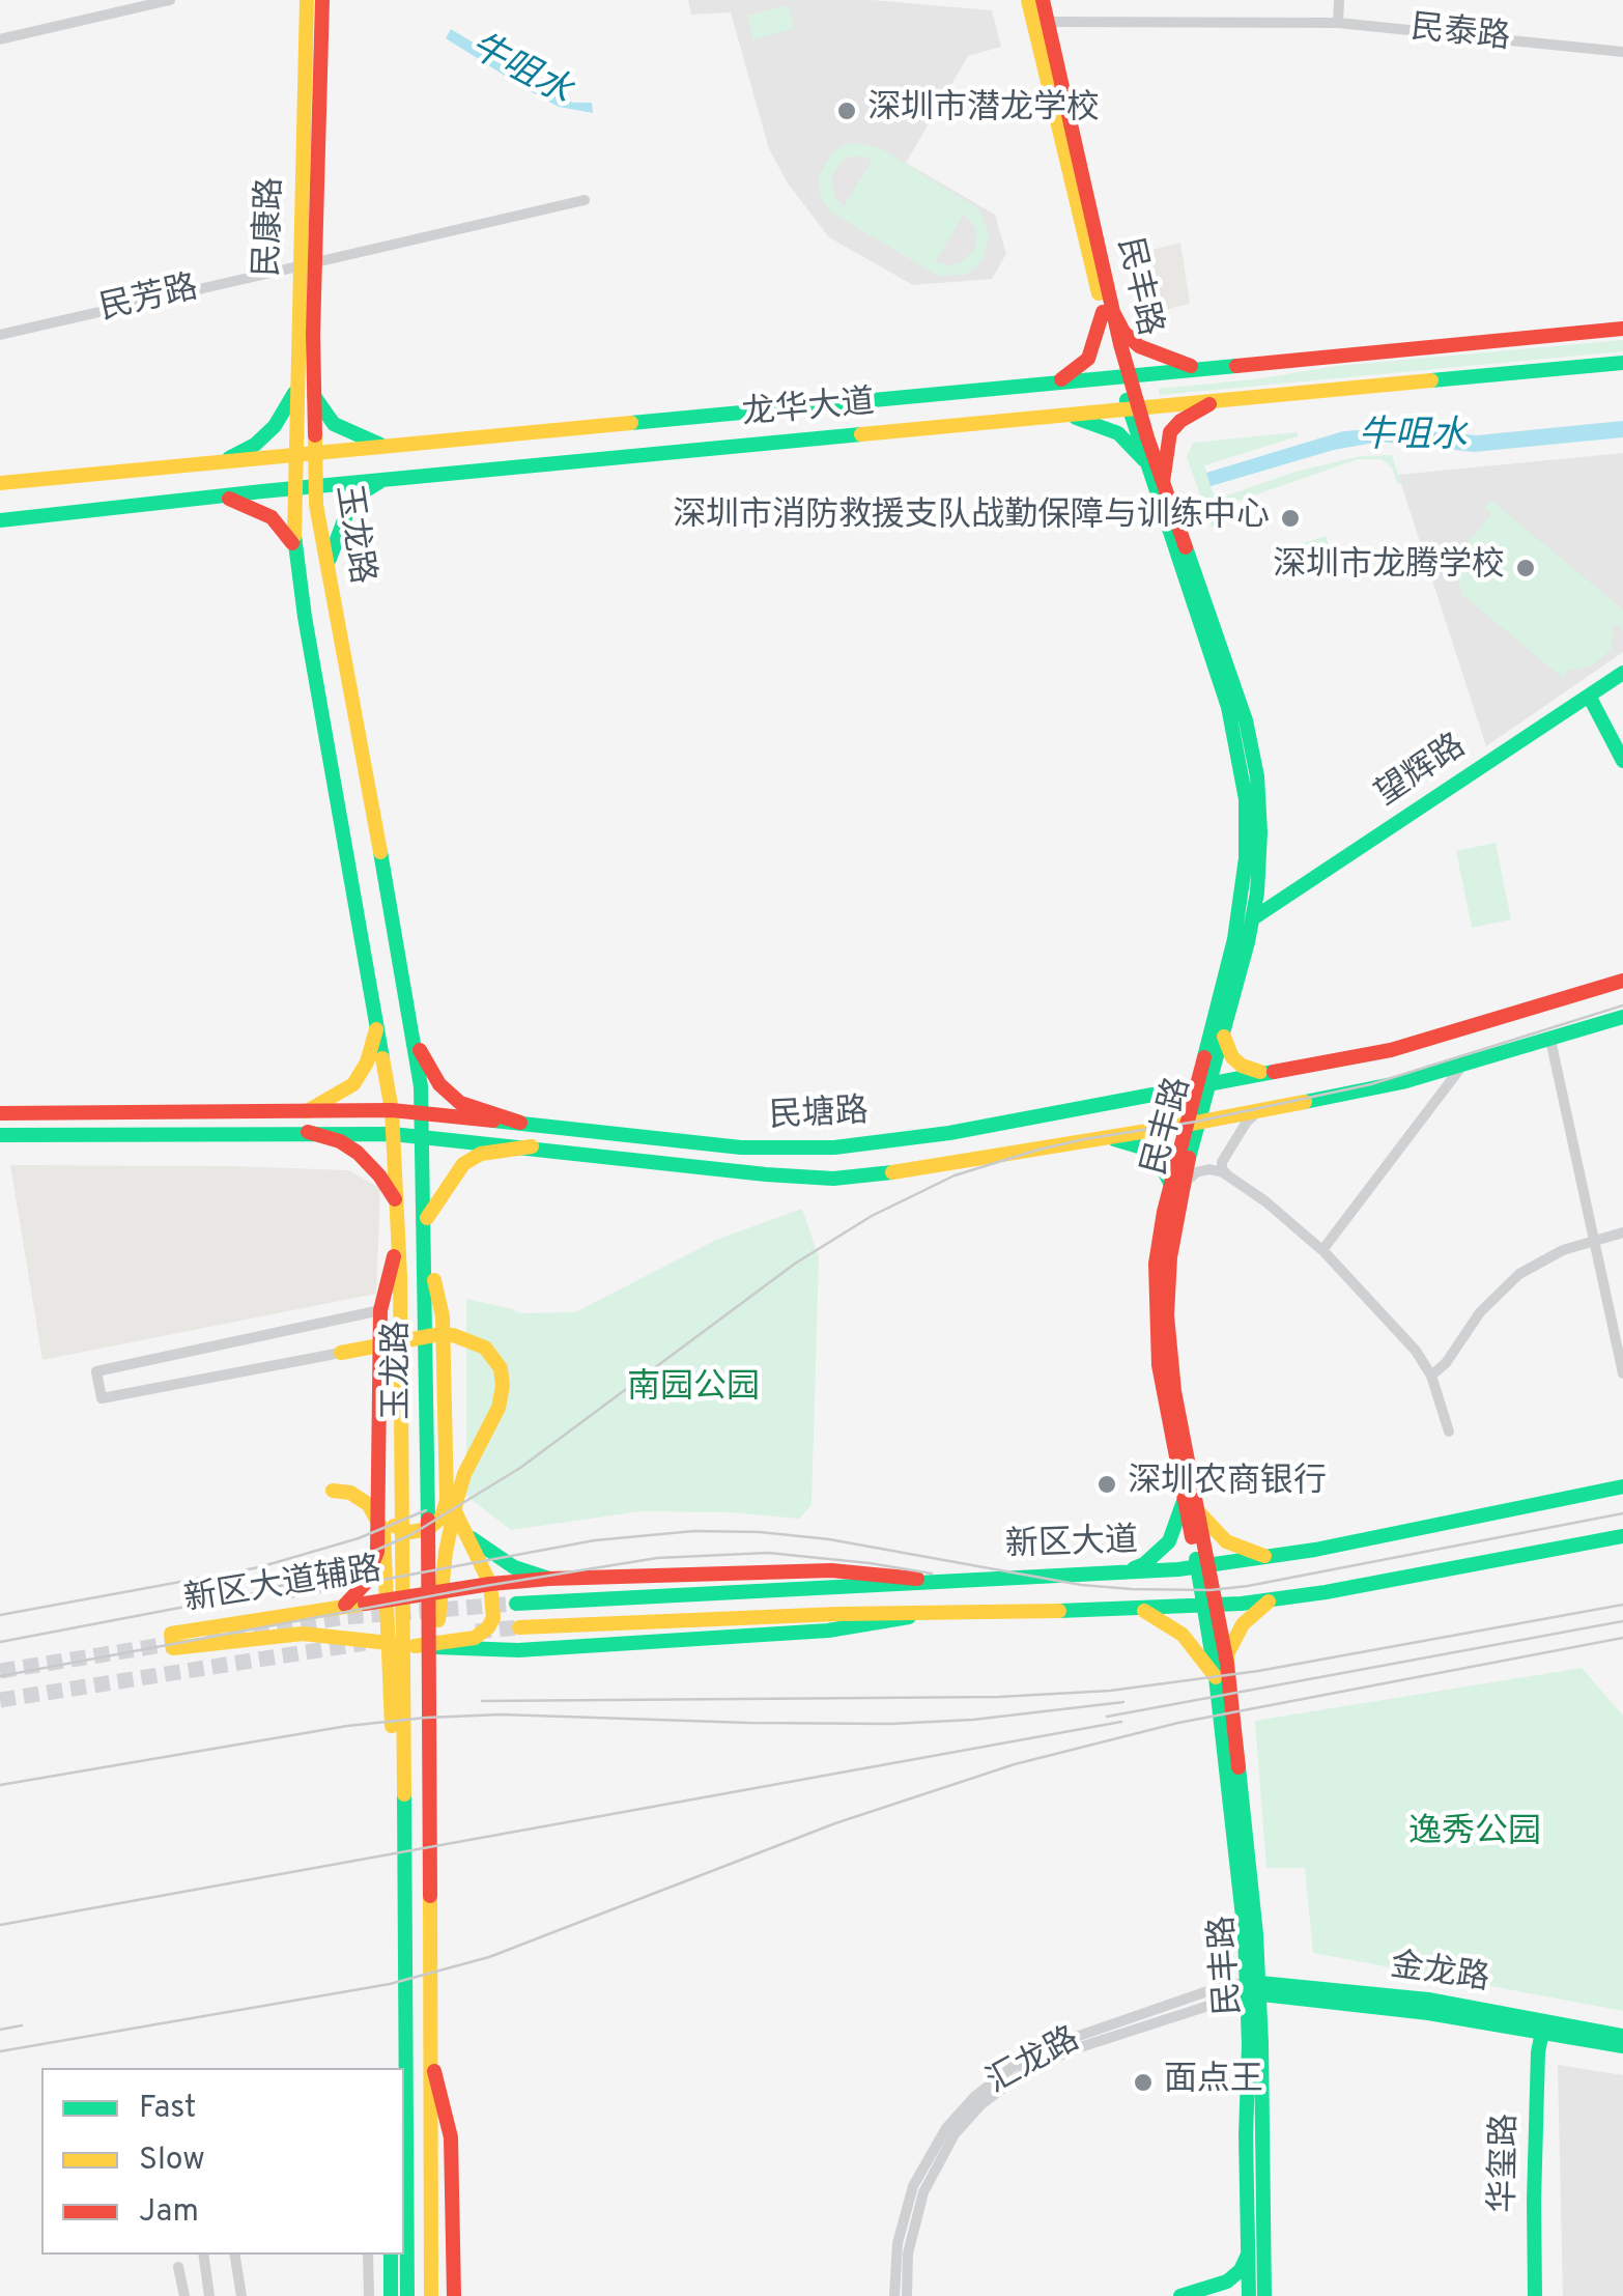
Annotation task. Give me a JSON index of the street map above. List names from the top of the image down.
{
  "streets": {
    "main road": [
      "民康路",
      "民丰路",
      "龙华大道",
      "玉龙路",
      "望辉路",
      "民塘路",
      "新区大道",
      "新区大道辅路",
      "金龙路",
      "华玺路"
    ],
    "street": ["民泰路", "民芳路", "汇龙路"]
  },
  "crossings": [
    ["民泰路", "民丰路"],
    ["民康路", "民芳路"],
    ["民康路", "龙华大道"],
    ["民康路", "玉龙路"],
    ["民丰路", "龙华大道"],
    ["民丰路", "望辉路"],
    ["民丰路", "民塘路"],
    ["民丰路", "新区大道"],
    ["民丰路", "金龙路"],
    ["民丰路", "汇龙路"],
    ["龙华大道", "玉龙路"],
    ["玉龙路", "民塘路"],
    ["新区大道", "新区大道辅路"],
    ["金龙路", "汇龙路"],
    ["金龙路", "华玺路"]
  ],
  "water": ["牛咀水"],
  "parks": ["南园公园", "逸秀公园"],
  "places": [
    "深圳市潜龙学校",
    "深圳市消防救援支队战勤保障与训练中心",
    "深圳市龙腾学校",
    "深圳农商银行",
    "面点王"
  ],
  "legend": ["Fast", "Slow", "Jam"]
}
